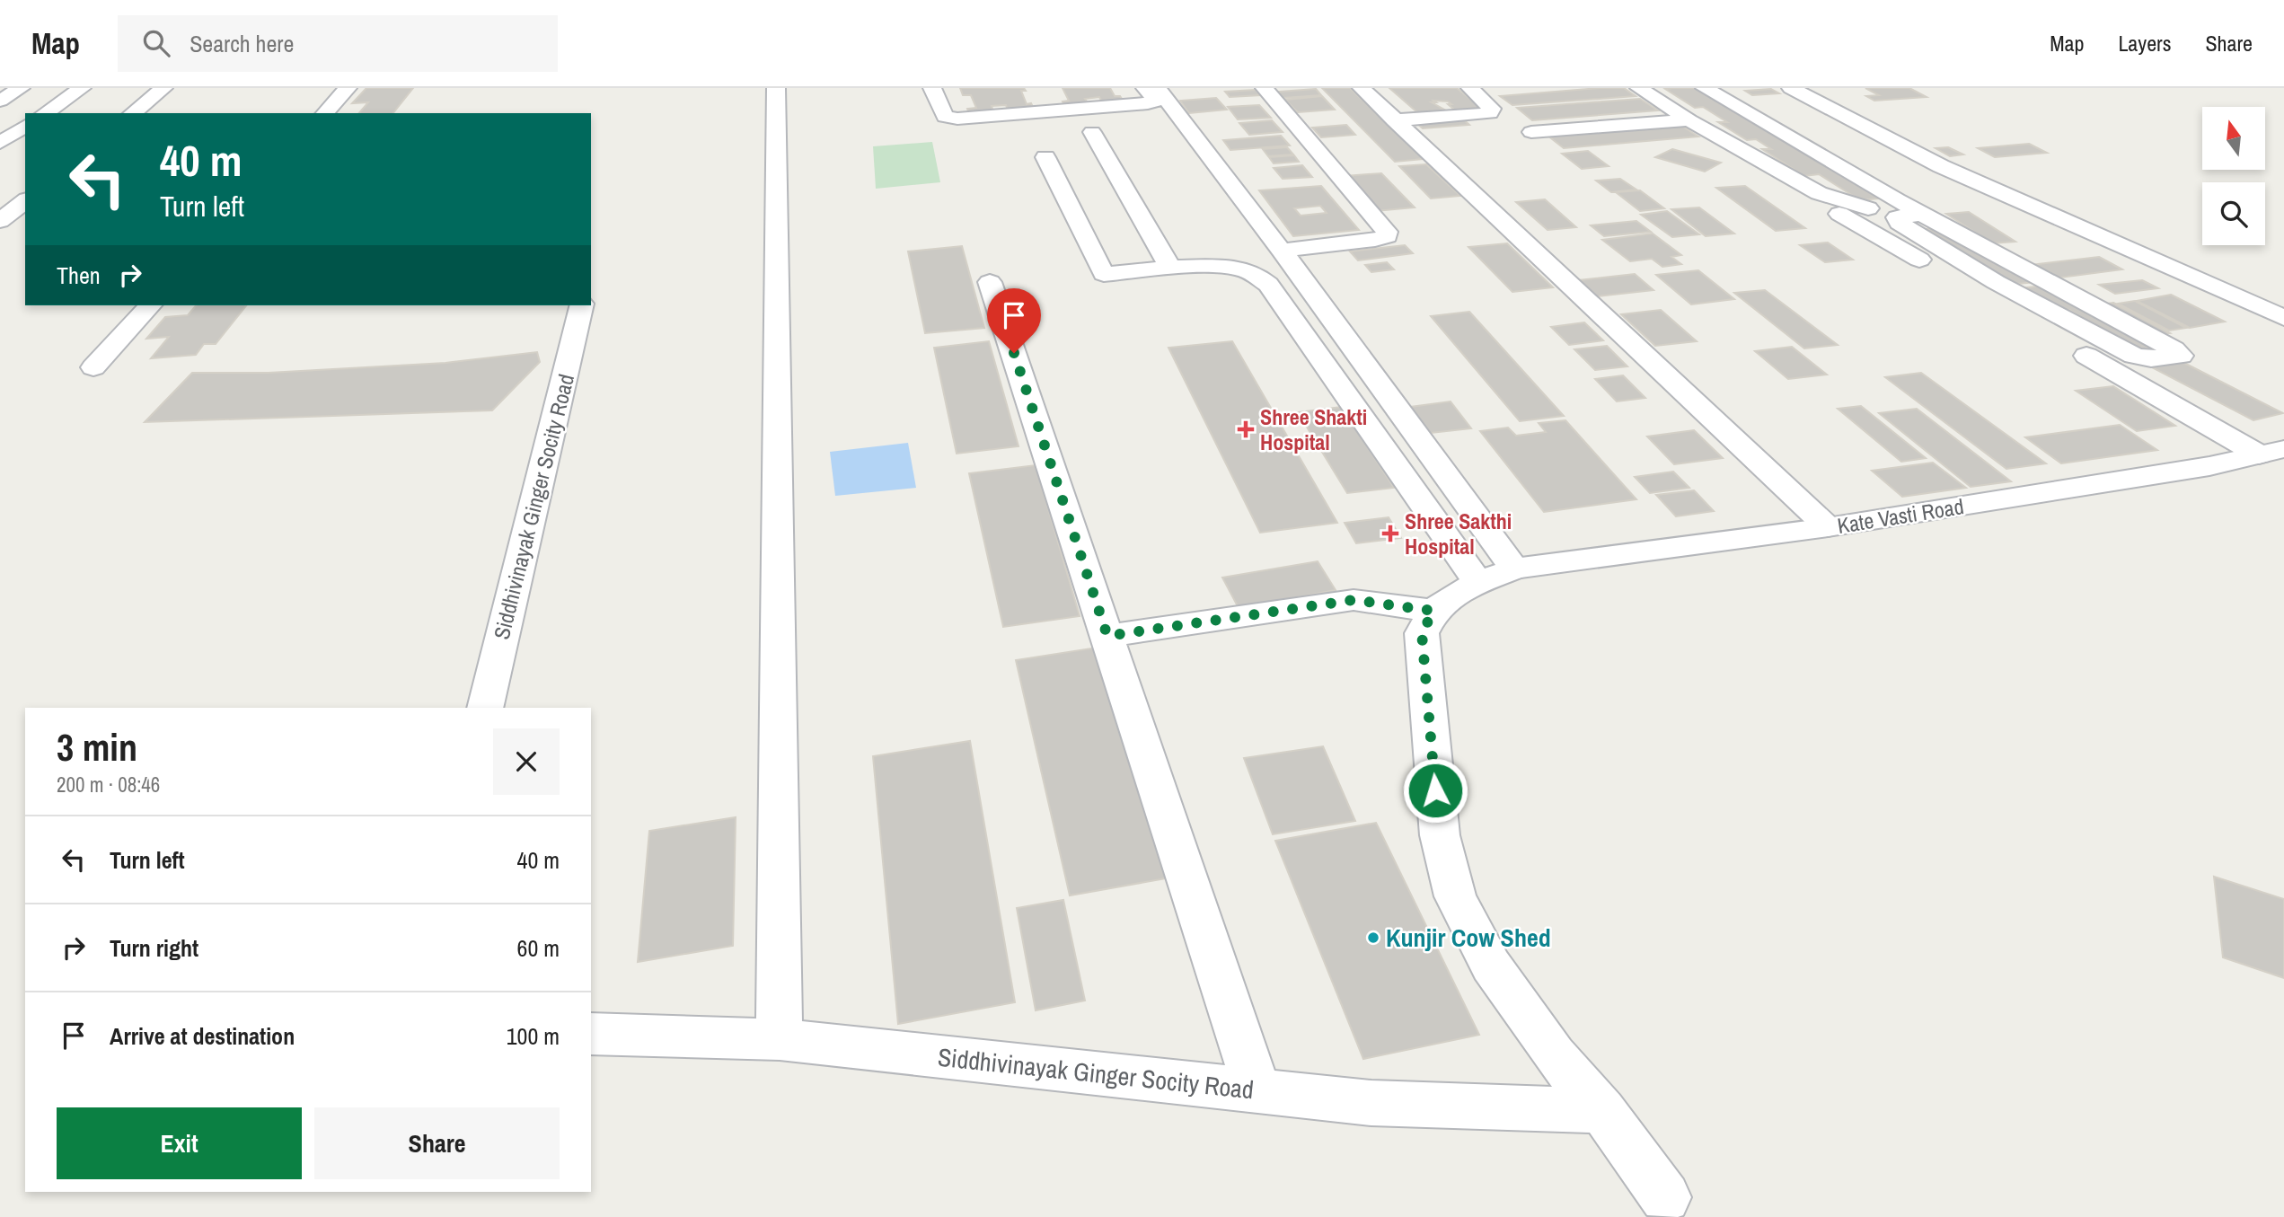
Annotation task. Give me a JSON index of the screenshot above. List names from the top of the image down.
{
  "streets": {
    "street": ["Siddhivinayak Ginger Socity Road", "Kate Vasti Road"]
  },
  "places": {
    "health": ["Shree Shakti Hospital", "Shree Sakthi Hospital"],
    "other": ["Kunjir Cow Shed"]
  },
  "north": "top",
  "page": {
    "header": "Map",
    "search": "Search here",
    "nav": ["Map", "Layers", "Share"],
    "turn": ["40 m", "Turn left"],
    "then": "Then",
    "heading": ["3 min", "200 m · 08:46"],
    "list": [
      {
        "name": "Turn left",
        "value": "40 m"
      },
      {
        "name": "Turn right",
        "value": "60 m"
      },
      {
        "name": "Arrive at destination",
        "value": "100 m"
      }
    ],
    "buttons": ["Exit", "Share"]
  }
}
